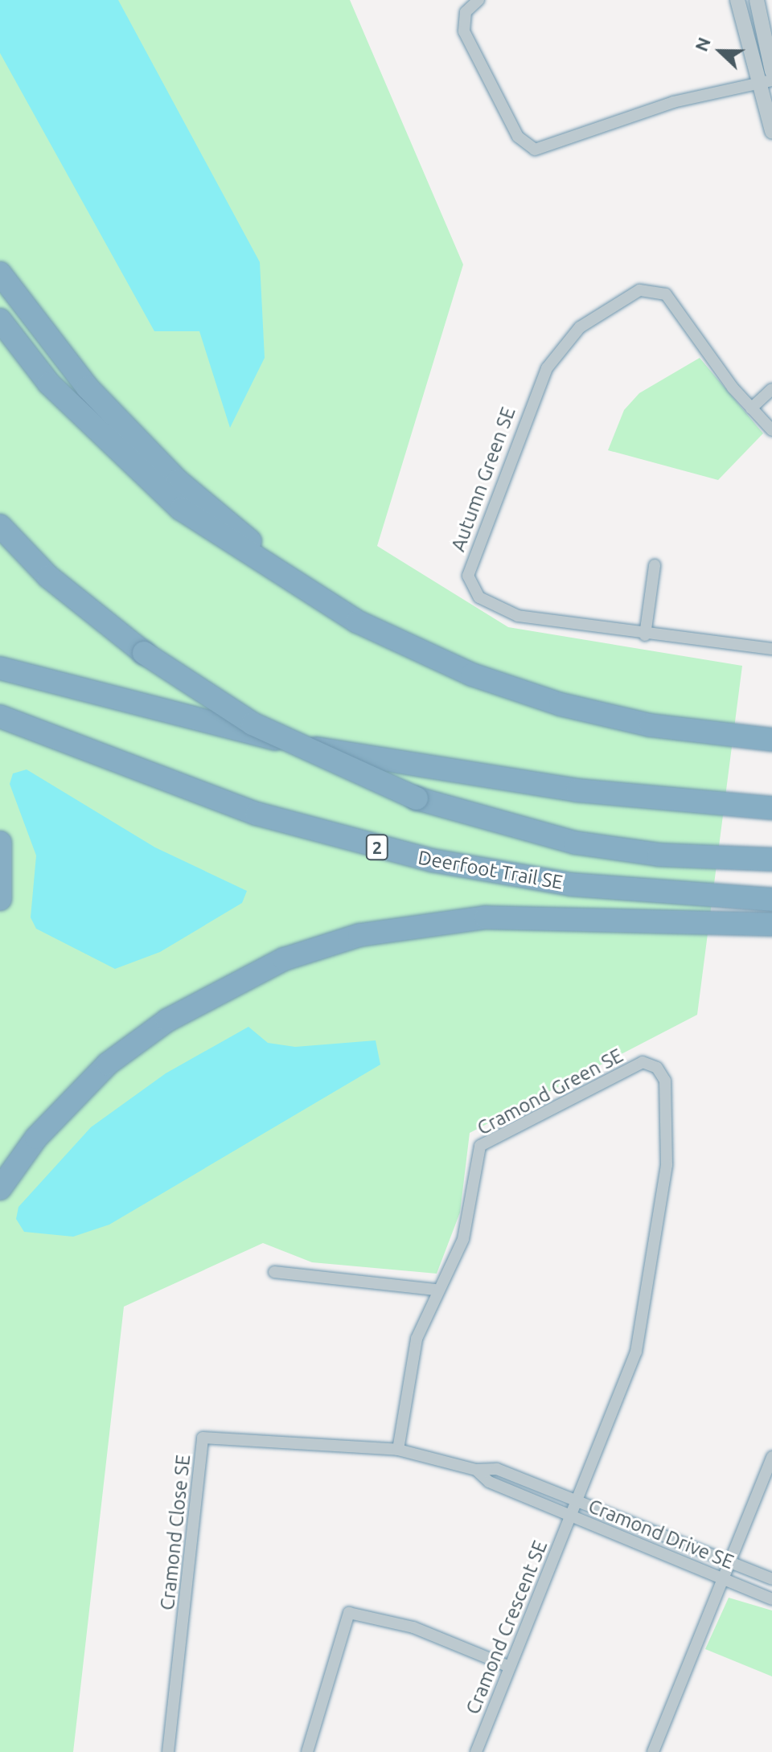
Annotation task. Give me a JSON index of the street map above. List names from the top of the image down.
{
  "streets": {
    "highway": ["2", "Deerfoot Trail SE"],
    "street": [
      "Autumn Green SE",
      "Cramond Green SE",
      "Cramond Close SE",
      "Cramond Drive SE",
      "Cramond Crescent SE"
    ]
  },
  "crossings": [
    ["Cramond Green SE", "Cramond Close SE"],
    ["Cramond Green SE", "Cramond Drive SE"],
    ["Cramond Close SE", "Cramond Drive SE"],
    ["Cramond Close SE", "Cramond Crescent SE"],
    ["Cramond Drive SE", "Cramond Crescent SE"]
  ],
  "north": "left"
}
